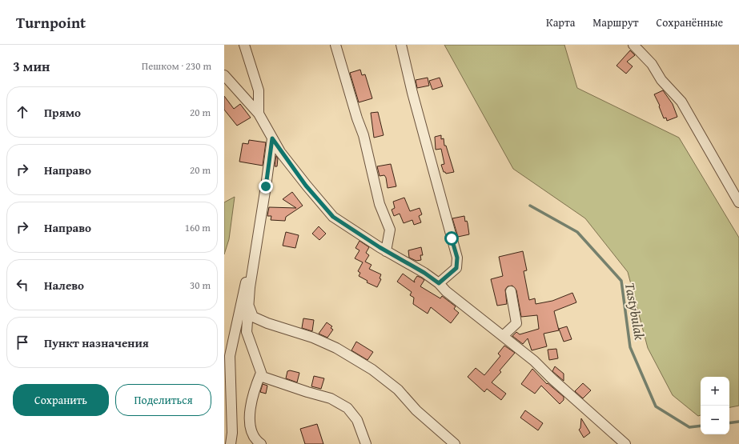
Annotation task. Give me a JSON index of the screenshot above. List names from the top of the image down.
{
  "water": ["Tastybulak"],
  "page": {
    "header": "Turnpoint",
    "nav": ["Карта", "Маршрут", "Сохранённые"],
    "heading": ["3 мин", "Пешком · 230 m"],
    "list": [
      ["Прямо", "20 m"],
      ["Направо", "20 m"],
      ["Направо", "160 m"],
      ["Налево", "30 m"],
      "Пункт назначения"
    ],
    "buttons": ["Сохранить", "Поделиться"],
    "map_buttons": ["+", "−"]
  }
}
